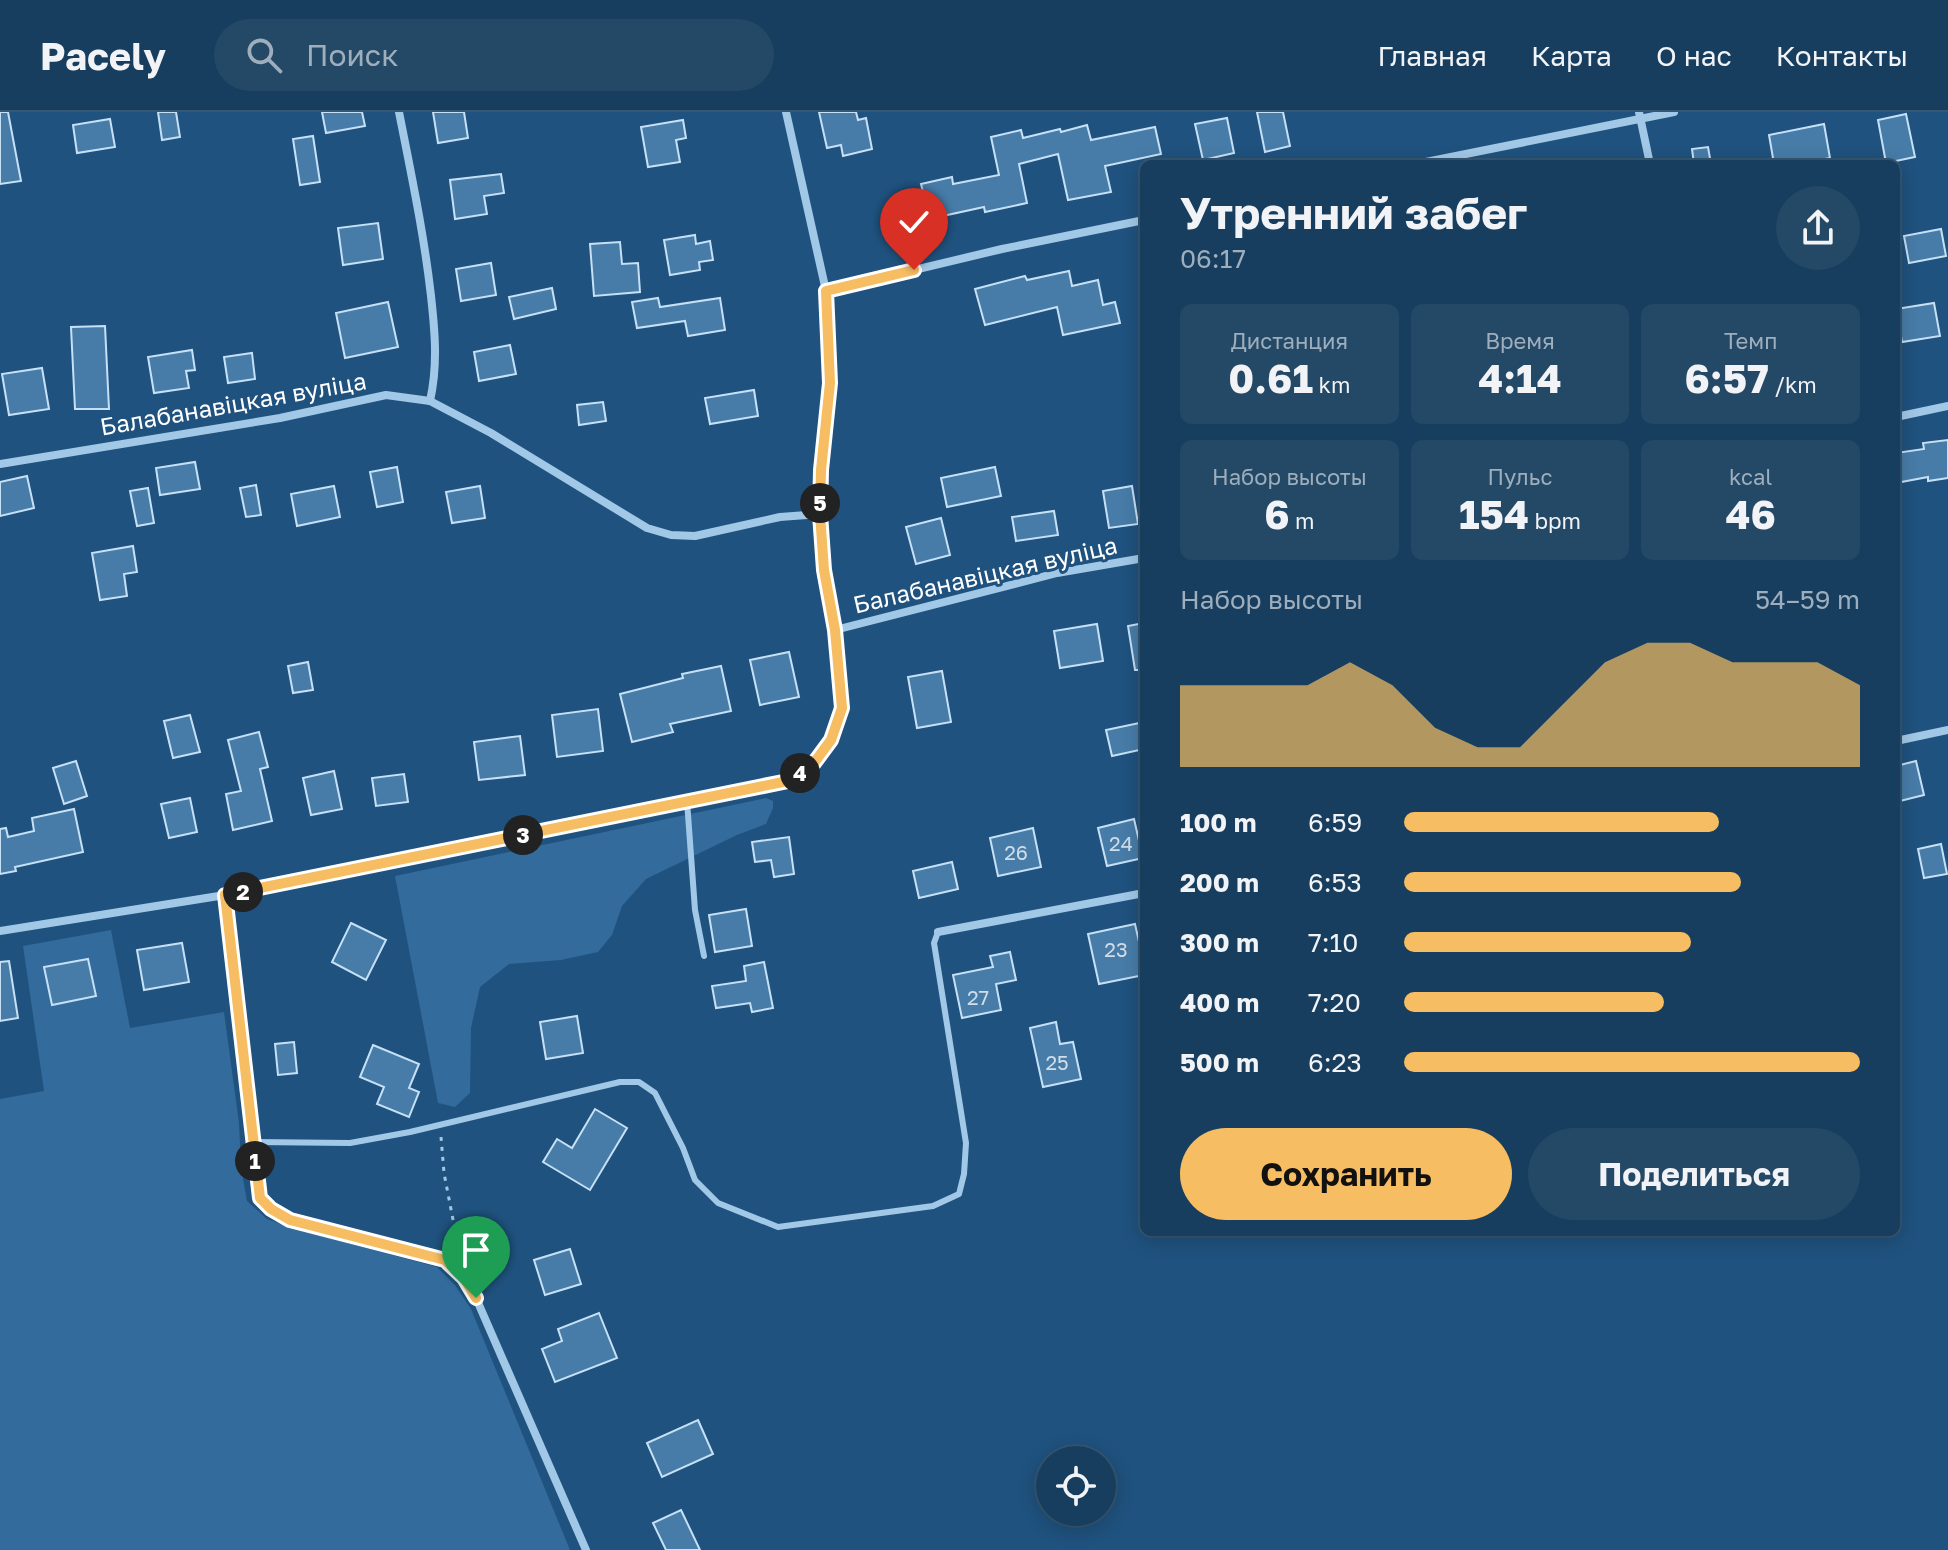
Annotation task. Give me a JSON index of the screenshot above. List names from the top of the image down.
{
  "streets": {
    "street": ["Балабанавіцкая вуліца"]
  },
  "house_numbers": [
    "24",
    "26",
    "23",
    "27",
    "25"
  ],
  "page": {
    "header": "Pacely",
    "search": "Поиск",
    "nav": [
      "Главная",
      "Карта",
      "О нас",
      "Контакты"
    ],
    "heading": ["Утренний забег", "06:17"],
    "stats": [
      ["Дистанция", "0.61 km"],
      ["Время", "4:14"],
      ["Темп", "6:57 /km"],
      ["Набор высоты", "6 m"],
      ["Пульс", "154 bpm"],
      ["kcal", "46"]
    ],
    "pins": [
      "5",
      "4",
      "3",
      "2",
      "1"
    ],
    "chart": ["Набор высоты", "54–59 m"],
    "list": [
      {
        "name": "100 m",
        "note": "6:59"
      },
      {
        "name": "200 m",
        "note": "6:53"
      },
      {
        "name": "300 m",
        "note": "7:10"
      },
      {
        "name": "400 m",
        "note": "7:20"
      },
      {
        "name": "500 m",
        "note": "6:23"
      }
    ],
    "buttons": ["Сохранить", "Поделиться"]
  }
}
